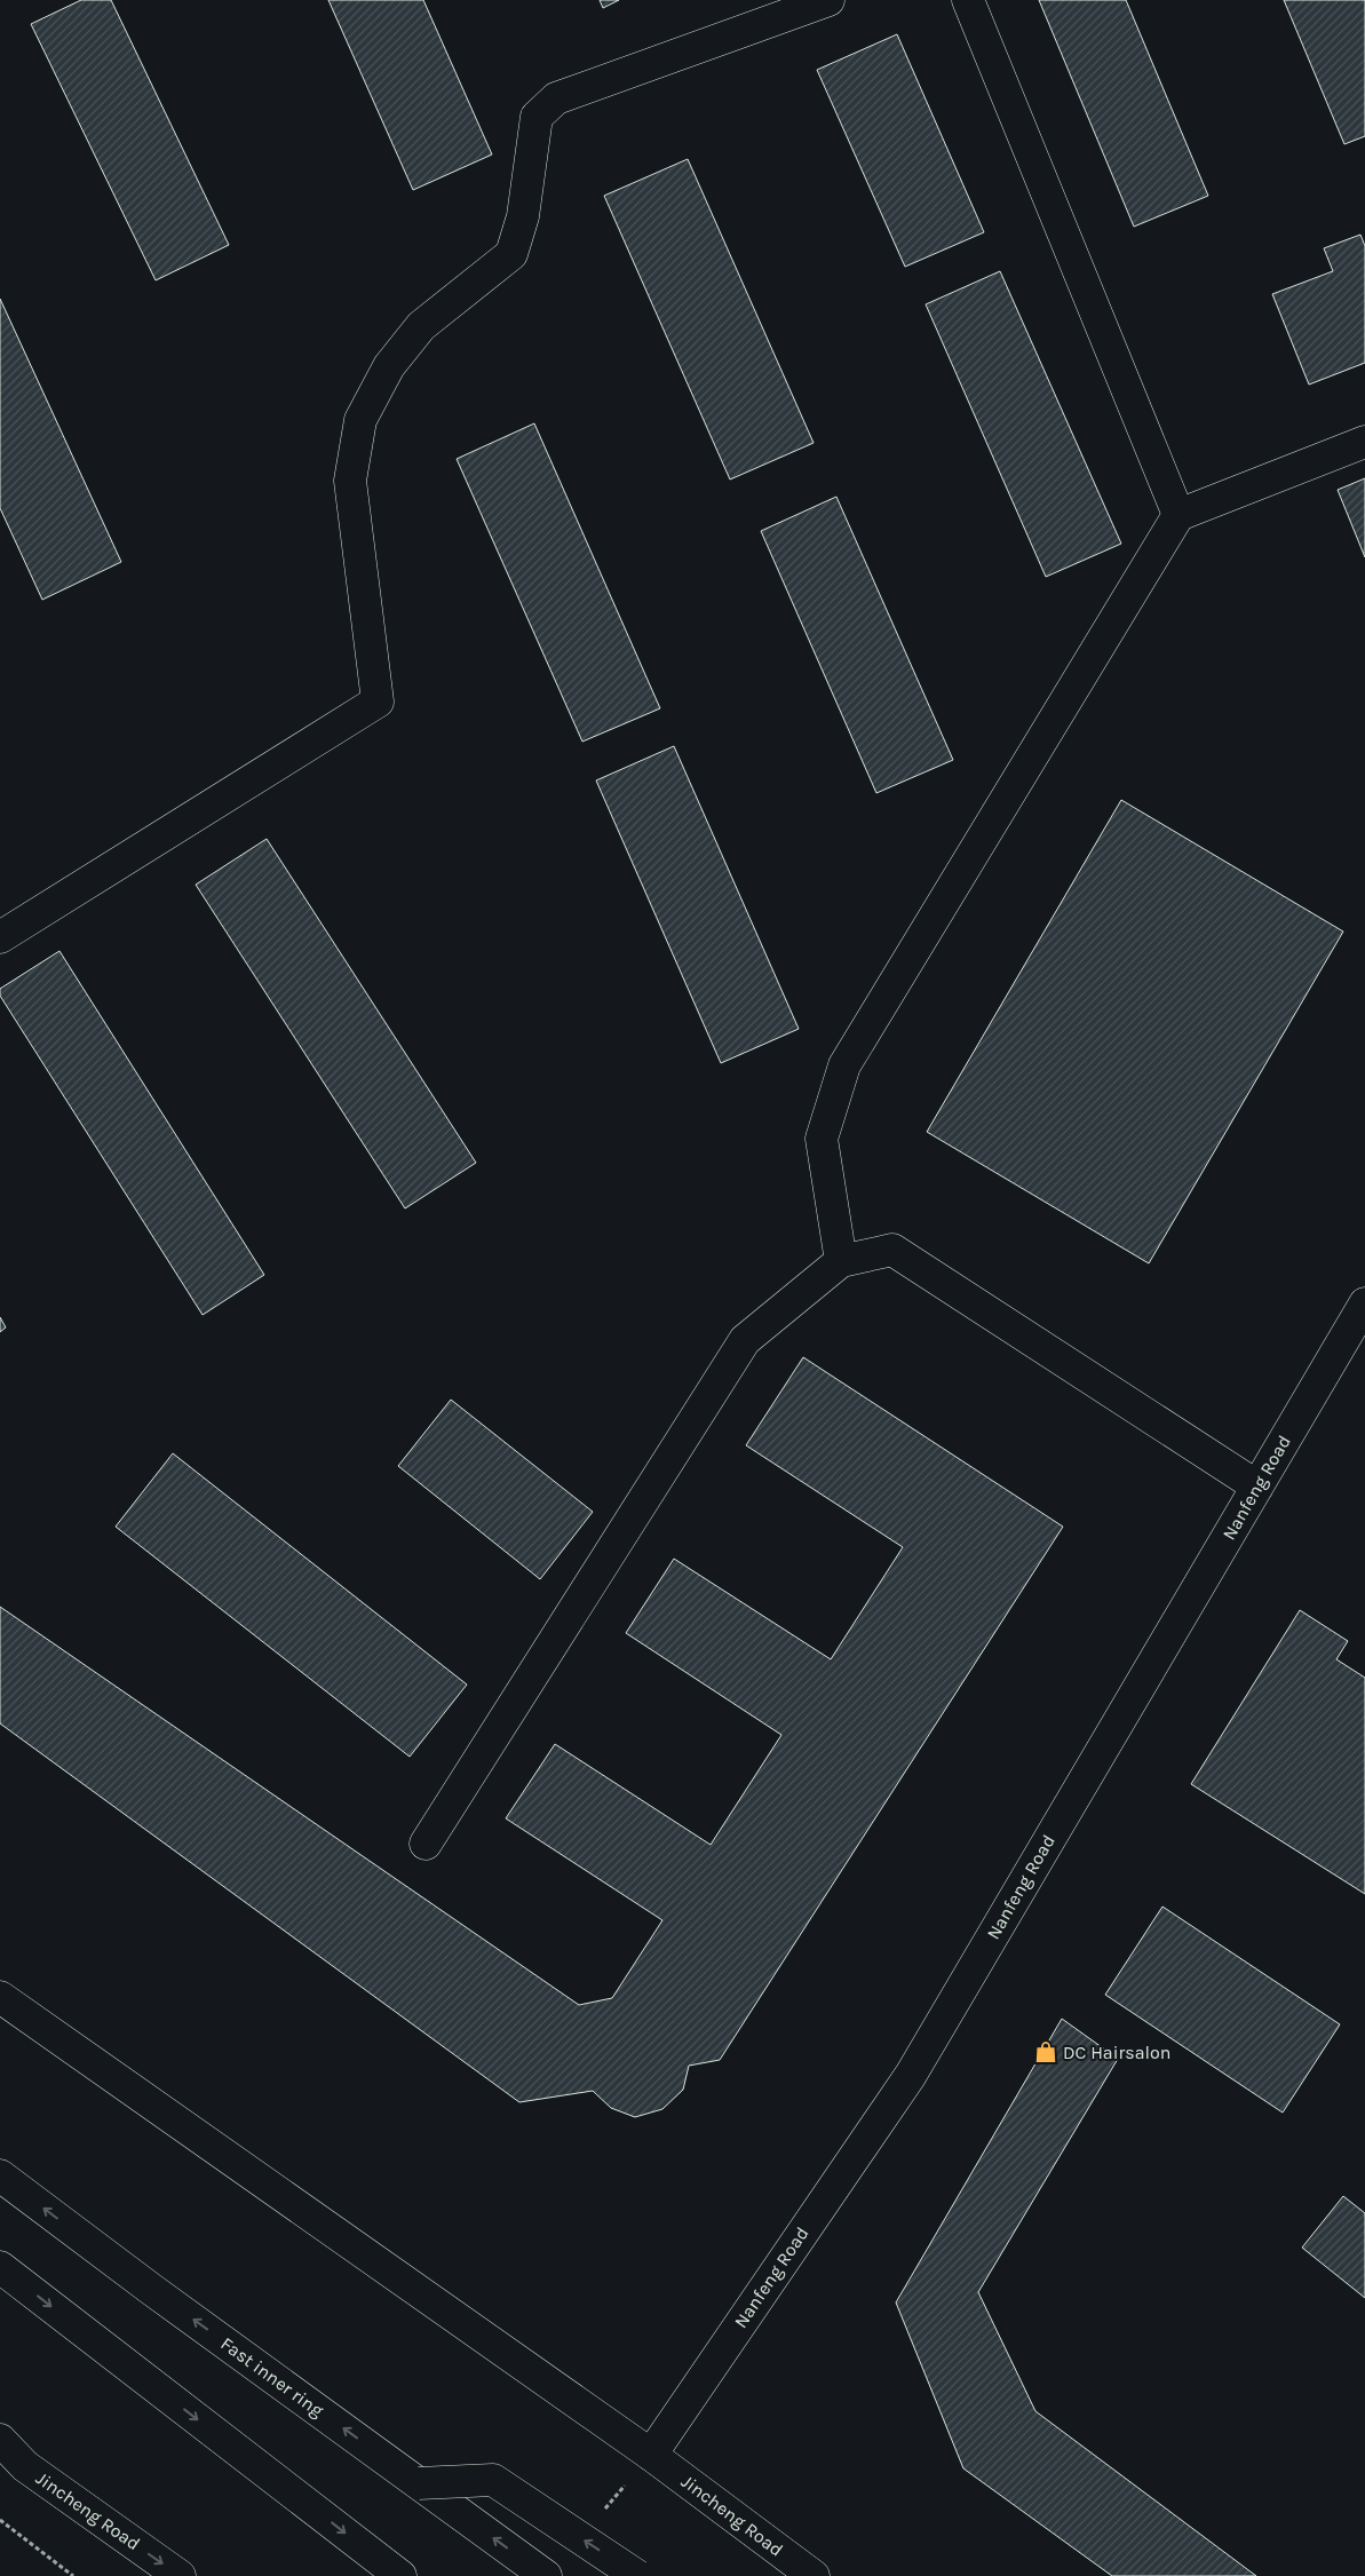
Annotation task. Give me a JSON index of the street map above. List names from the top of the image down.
{
  "streets": {
    "main road": ["Nanfeng Road", "Fast inner ring", "Jincheng Road"]
  },
  "crossings": [
    ["Nanfeng Road", "Jincheng Road"]
  ],
  "places": {
    "shop": ["DC Hairsalon"]
  }
}
